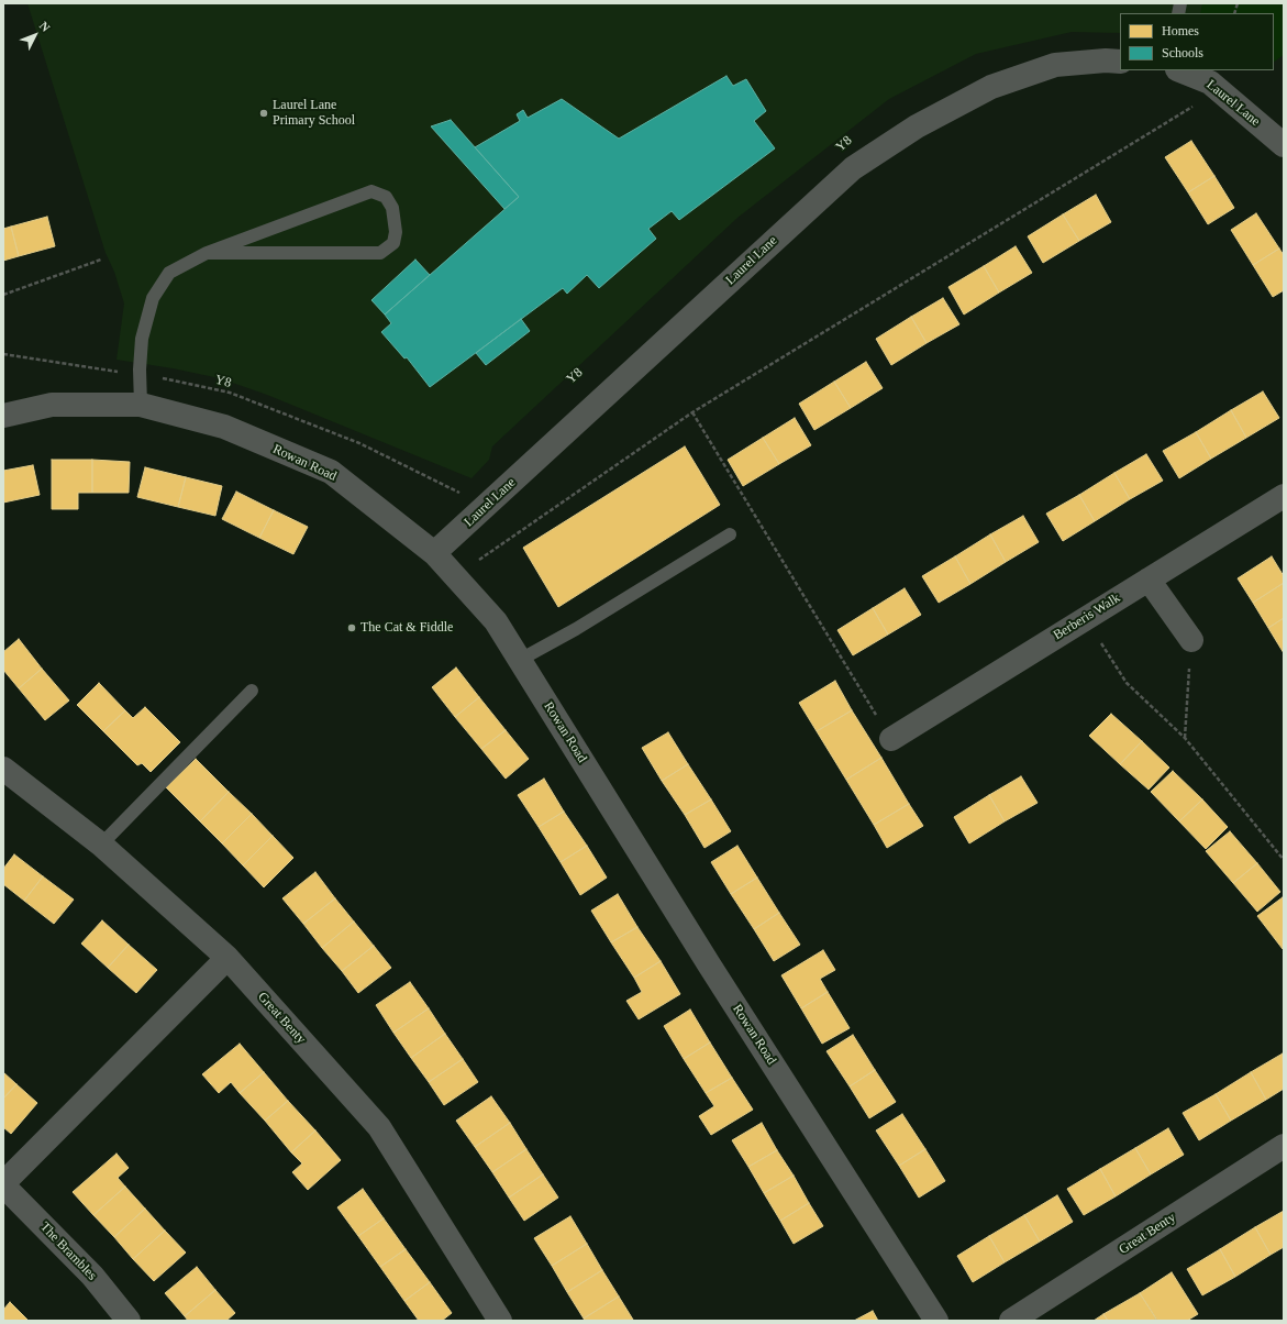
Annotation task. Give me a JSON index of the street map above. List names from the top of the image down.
{
  "streets": {
    "street": [
      "Laurel Lane",
      "Rowan Road",
      "Berberis Walk",
      "Great Benty",
      "The Brambles"
    ],
    "path": ["Y8"]
  },
  "crossings": [
    ["Laurel Lane", "Rowan Road"]
  ],
  "places": ["Laurel Lane Primary School", "The Cat & Fiddle"],
  "legend": ["Homes", "Schools"],
  "north": "top right"
}
